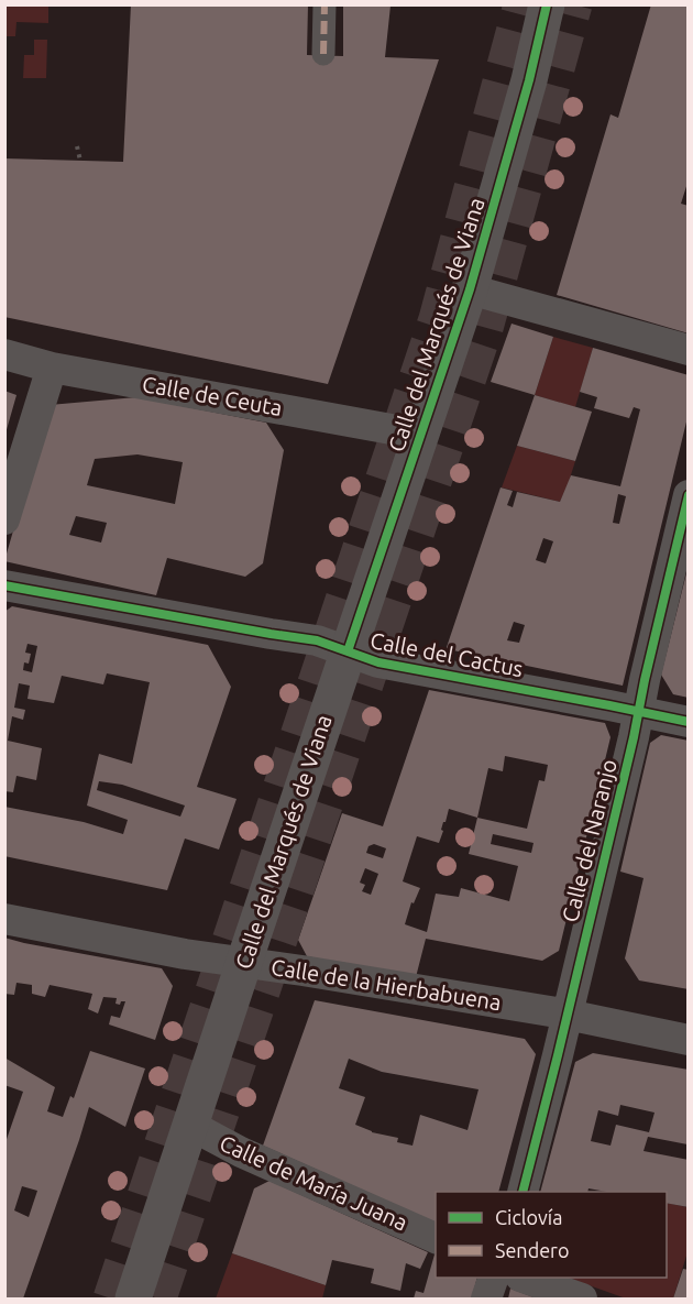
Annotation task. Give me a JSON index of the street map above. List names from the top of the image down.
{
  "streets": {
    "street": [
      "Calle del Marqués de Viana",
      "Calle de Ceuta",
      "Calle del Cactus",
      "Calle del Naranjo",
      "Calle de la Hierbabuena",
      "Calle de María Juana"
    ]
  },
  "crossings": [
    ["Calle del Marqués de Viana", "Calle de Ceuta"],
    ["Calle del Marqués de Viana", "Calle del Cactus"],
    ["Calle del Marqués de Viana", "Calle de la Hierbabuena"],
    ["Calle del Marqués de Viana", "Calle de María Juana"],
    ["Calle del Cactus", "Calle del Naranjo"],
    ["Calle del Naranjo", "Calle de la Hierbabuena"]
  ],
  "legend": ["Ciclovía", "Sendero"]
}
